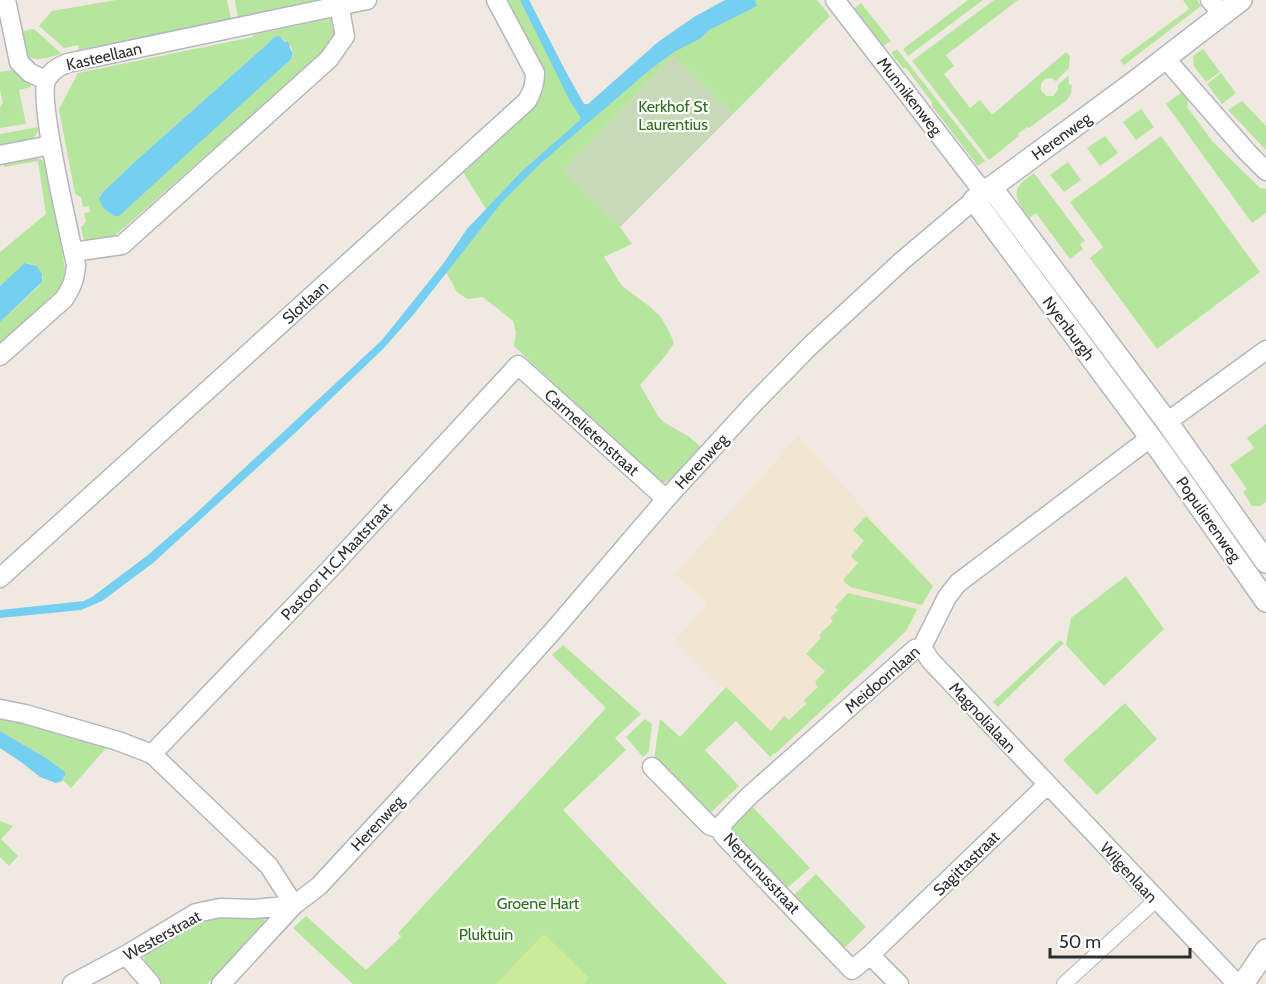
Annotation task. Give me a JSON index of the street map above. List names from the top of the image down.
{
  "streets": {
    "street": [
      "Kasteellaan",
      "Munnikenweg",
      "Herenweg",
      "Slotlaan",
      "Nyenburgh",
      "Carmelietenstraat",
      "Populierenweg",
      "Pastoor H.C.Maatstraat",
      "Meidoornlaan",
      "Magnolialaan",
      "Sagittastraat",
      "Wilgenlaan",
      "Neptunusstraat",
      "Westerstraat"
    ]
  },
  "crossings": [
    ["Munnikenweg", "Herenweg"],
    ["Munnikenweg", "Nyenburgh"],
    ["Herenweg", "Nyenburgh"],
    ["Herenweg", "Carmelietenstraat"],
    ["Herenweg", "Westerstraat"],
    ["Nyenburgh", "Populierenweg"],
    ["Nyenburgh", "Meidoornlaan"],
    ["Carmelietenstraat", "Pastoor H.C.Maatstraat"],
    ["Populierenweg", "Meidoornlaan"],
    ["Meidoornlaan", "Magnolialaan"],
    ["Meidoornlaan", "Neptunusstraat"],
    ["Magnolialaan", "Sagittastraat"],
    ["Magnolialaan", "Wilgenlaan"],
    ["Sagittastraat", "Wilgenlaan"],
    ["Sagittastraat", "Neptunusstraat"]
  ],
  "parks": ["Kerkhof St Laurentius", "Groene Hart", "Pluktuin"],
  "scale_bar": "50 m"
}
